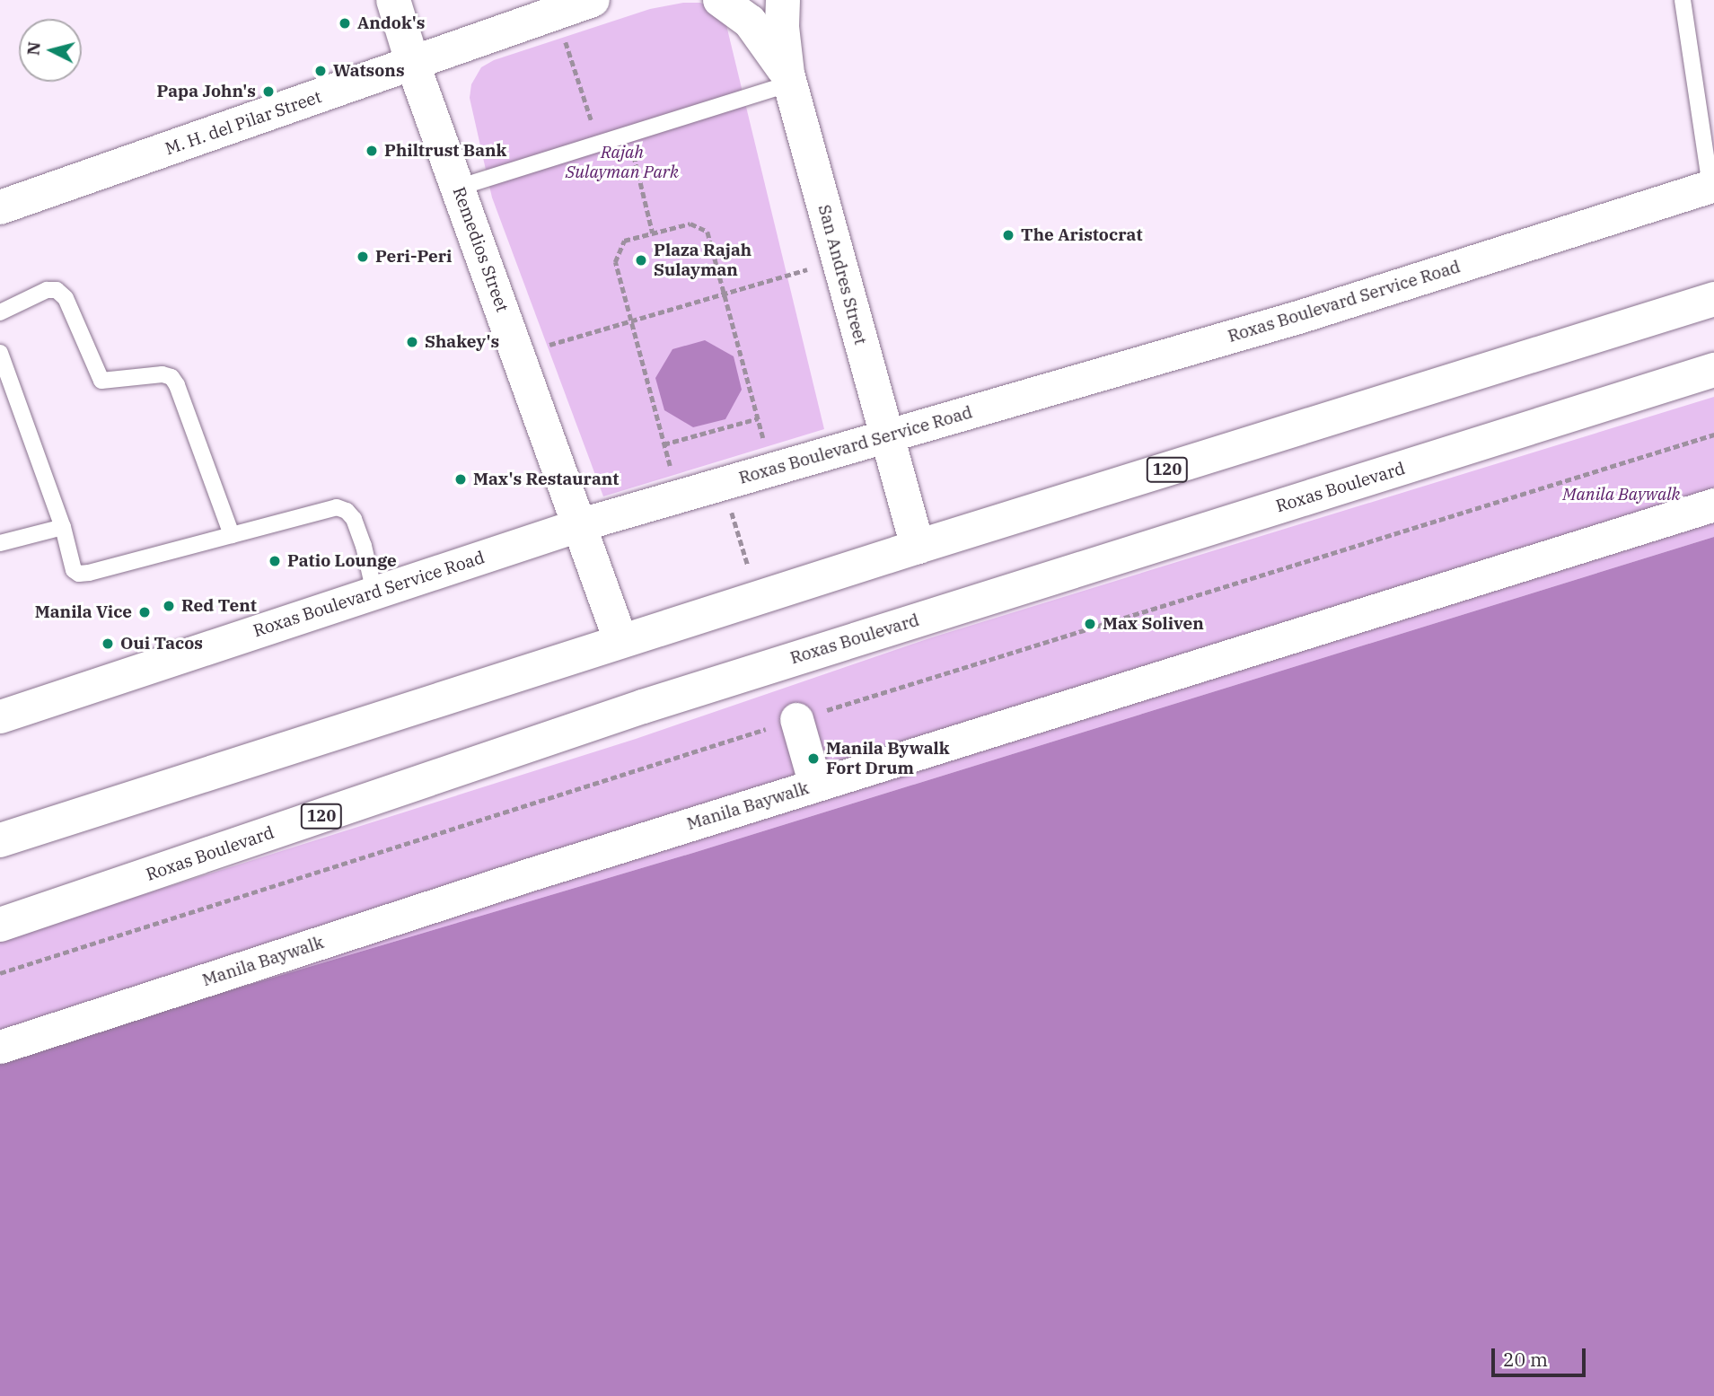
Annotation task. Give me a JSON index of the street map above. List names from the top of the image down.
{
  "streets": {
    "main road": [
      "M. H. del Pilar Street",
      "Remedios Street",
      "San Andres Street",
      "120",
      "Roxas Boulevard"
    ],
    "street": ["Roxas Boulevard Service Road", "Manila Baywalk"]
  },
  "crossings": [
    ["M. H. del Pilar Street", "Remedios Street"],
    ["Remedios Street", "Roxas Boulevard Service Road"],
    ["Remedios Street", "120"],
    ["San Andres Street", "Roxas Boulevard Service Road"],
    ["San Andres Street", "120"]
  ],
  "parks": ["Rajah Sulayman Park", "Manila Baywalk"],
  "places": [
    "Andok's",
    "Watsons",
    "Papa John's",
    "Philtrust Bank",
    "The Aristocrat",
    "Peri-Peri",
    "Plaza Rajah Sulayman",
    "Shakey's",
    "Max's Restaurant",
    "Patio Lounge",
    "Red Tent",
    "Manila Vice",
    "Max Soliven",
    "Oui Tacos",
    "Manila Bywalk Fort Drum"
  ],
  "scale_bar": "20 m",
  "north": "left"
}
